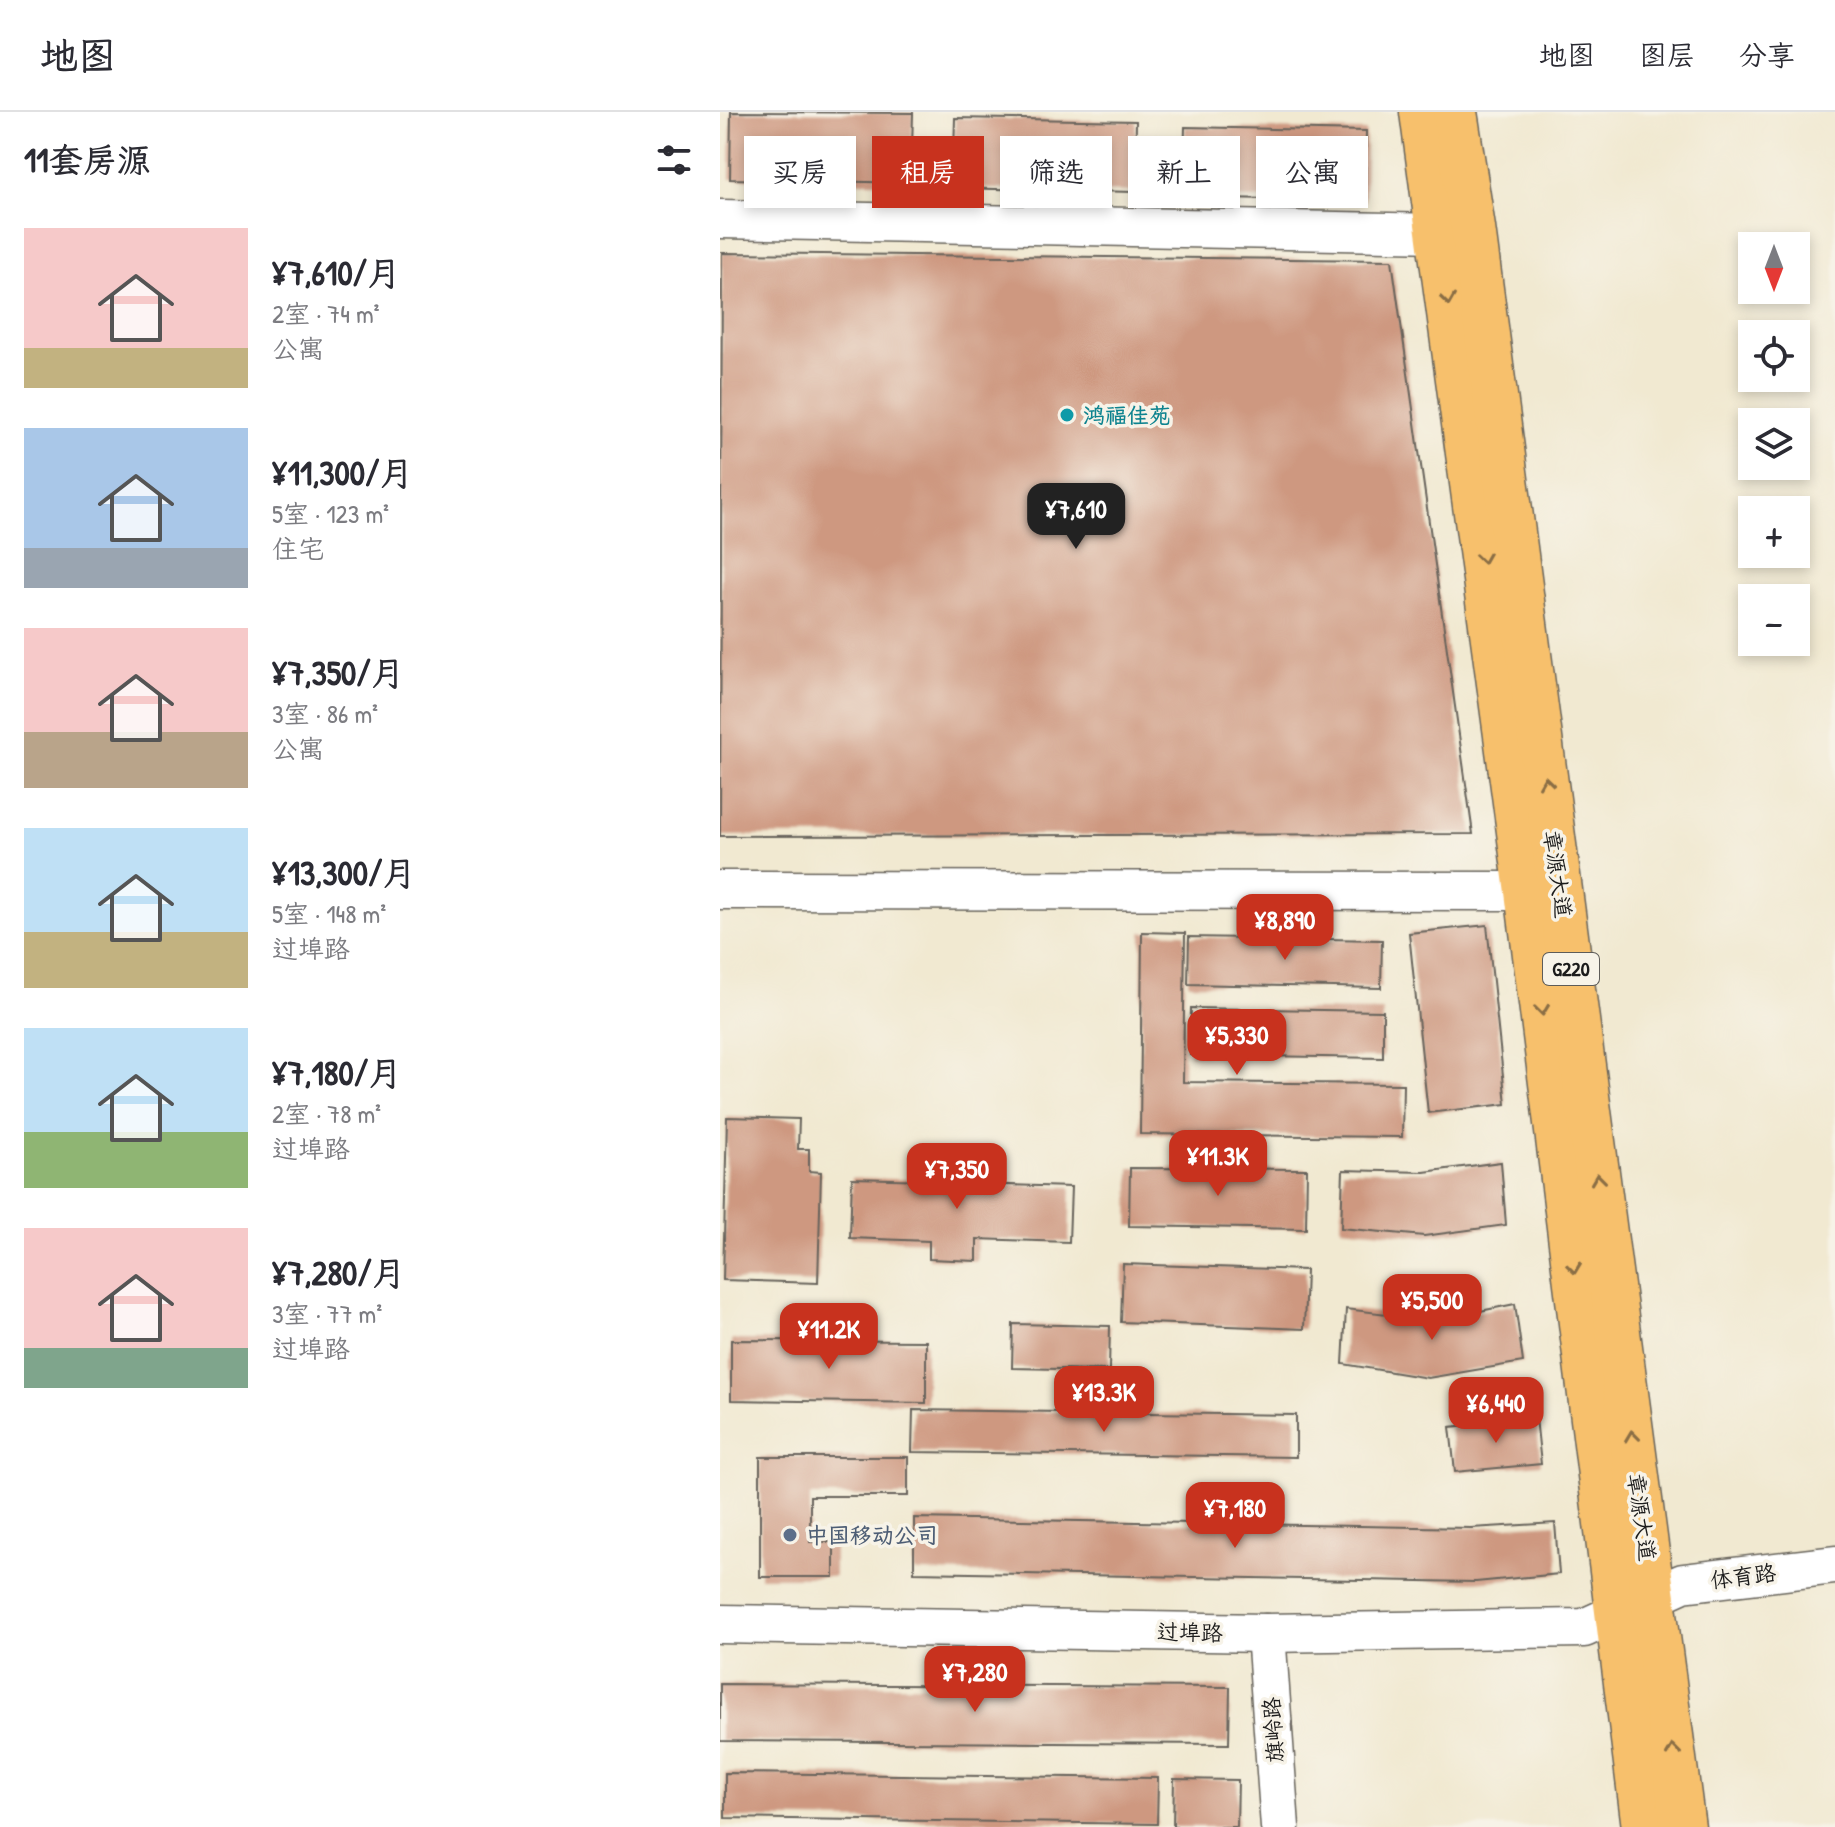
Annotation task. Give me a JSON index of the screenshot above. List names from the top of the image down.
{
  "streets": {
    "main road": ["章源大道", "G220"],
    "street": ["体育路", "过埠路", "旗岭路"]
  },
  "crossings": [
    ["章源大道", "体育路"],
    ["章源大道", "过埠路"],
    ["体育路", "过埠路"],
    ["过埠路", "旗岭路"]
  ],
  "places": ["鸿福佳苑", "中国移动公司"],
  "north": "bottom",
  "page": {
    "header": "地图",
    "nav": ["地图", "图层", "分享"],
    "heading": "11套房源",
    "chip": [
      "买房",
      "租房",
      "筛选",
      "新上",
      "公寓"
    ],
    "list": [
      {
        "name": "¥7,610/月",
        "note": "2室 · 74 m² · 公寓"
      },
      {
        "name": "¥11,300/月",
        "note": "5室 · 123 m² · 住宅"
      },
      {
        "name": "¥7,350/月",
        "note": "3室 · 86 m² · 公寓"
      },
      {
        "name": "¥13,300/月",
        "note": "5室 · 148 m² · 过埠路"
      },
      {
        "name": "¥7,180/月",
        "note": "2室 · 78 m² · 过埠路"
      },
      {
        "name": "¥7,280/月",
        "note": "3室 · 77 m² · 过埠路"
      }
    ],
    "map_buttons": ["+", "−"],
    "price": [
      "¥7,610",
      "¥8,890",
      "¥5,330",
      "¥11.3K",
      "¥7,350",
      "¥5,500",
      "¥11.2K",
      "¥13.3K",
      "¥6,440",
      "¥7,180",
      "¥7,280"
    ]
  }
}
